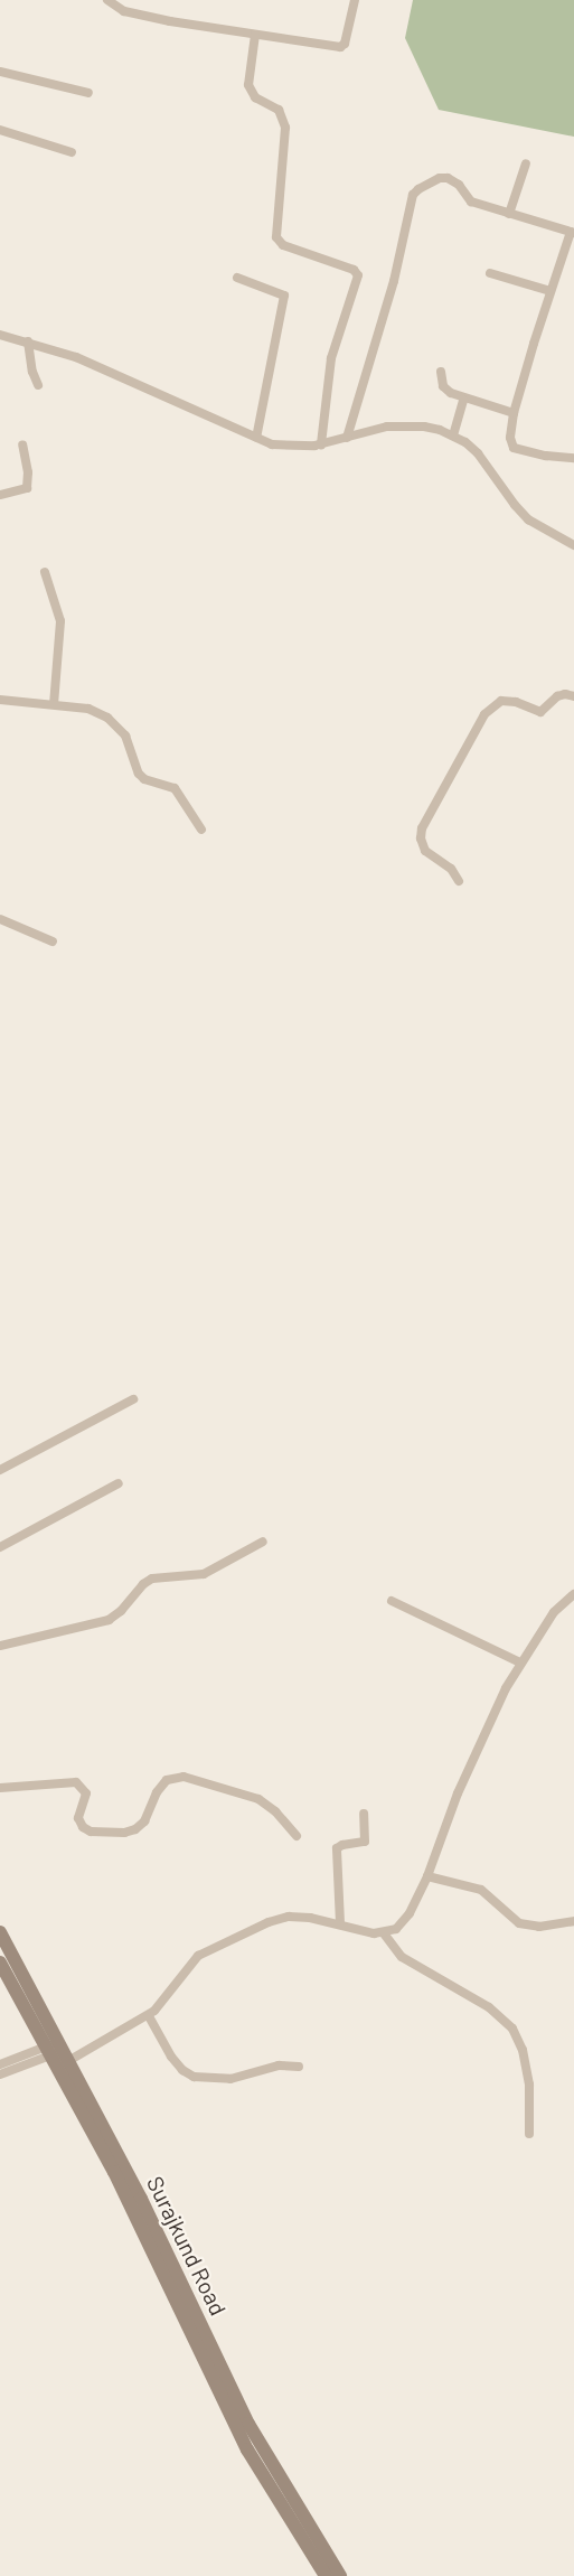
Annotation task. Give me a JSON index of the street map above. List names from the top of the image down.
{
  "streets": {
    "main road": ["Surajkund Road"]
  }
}
